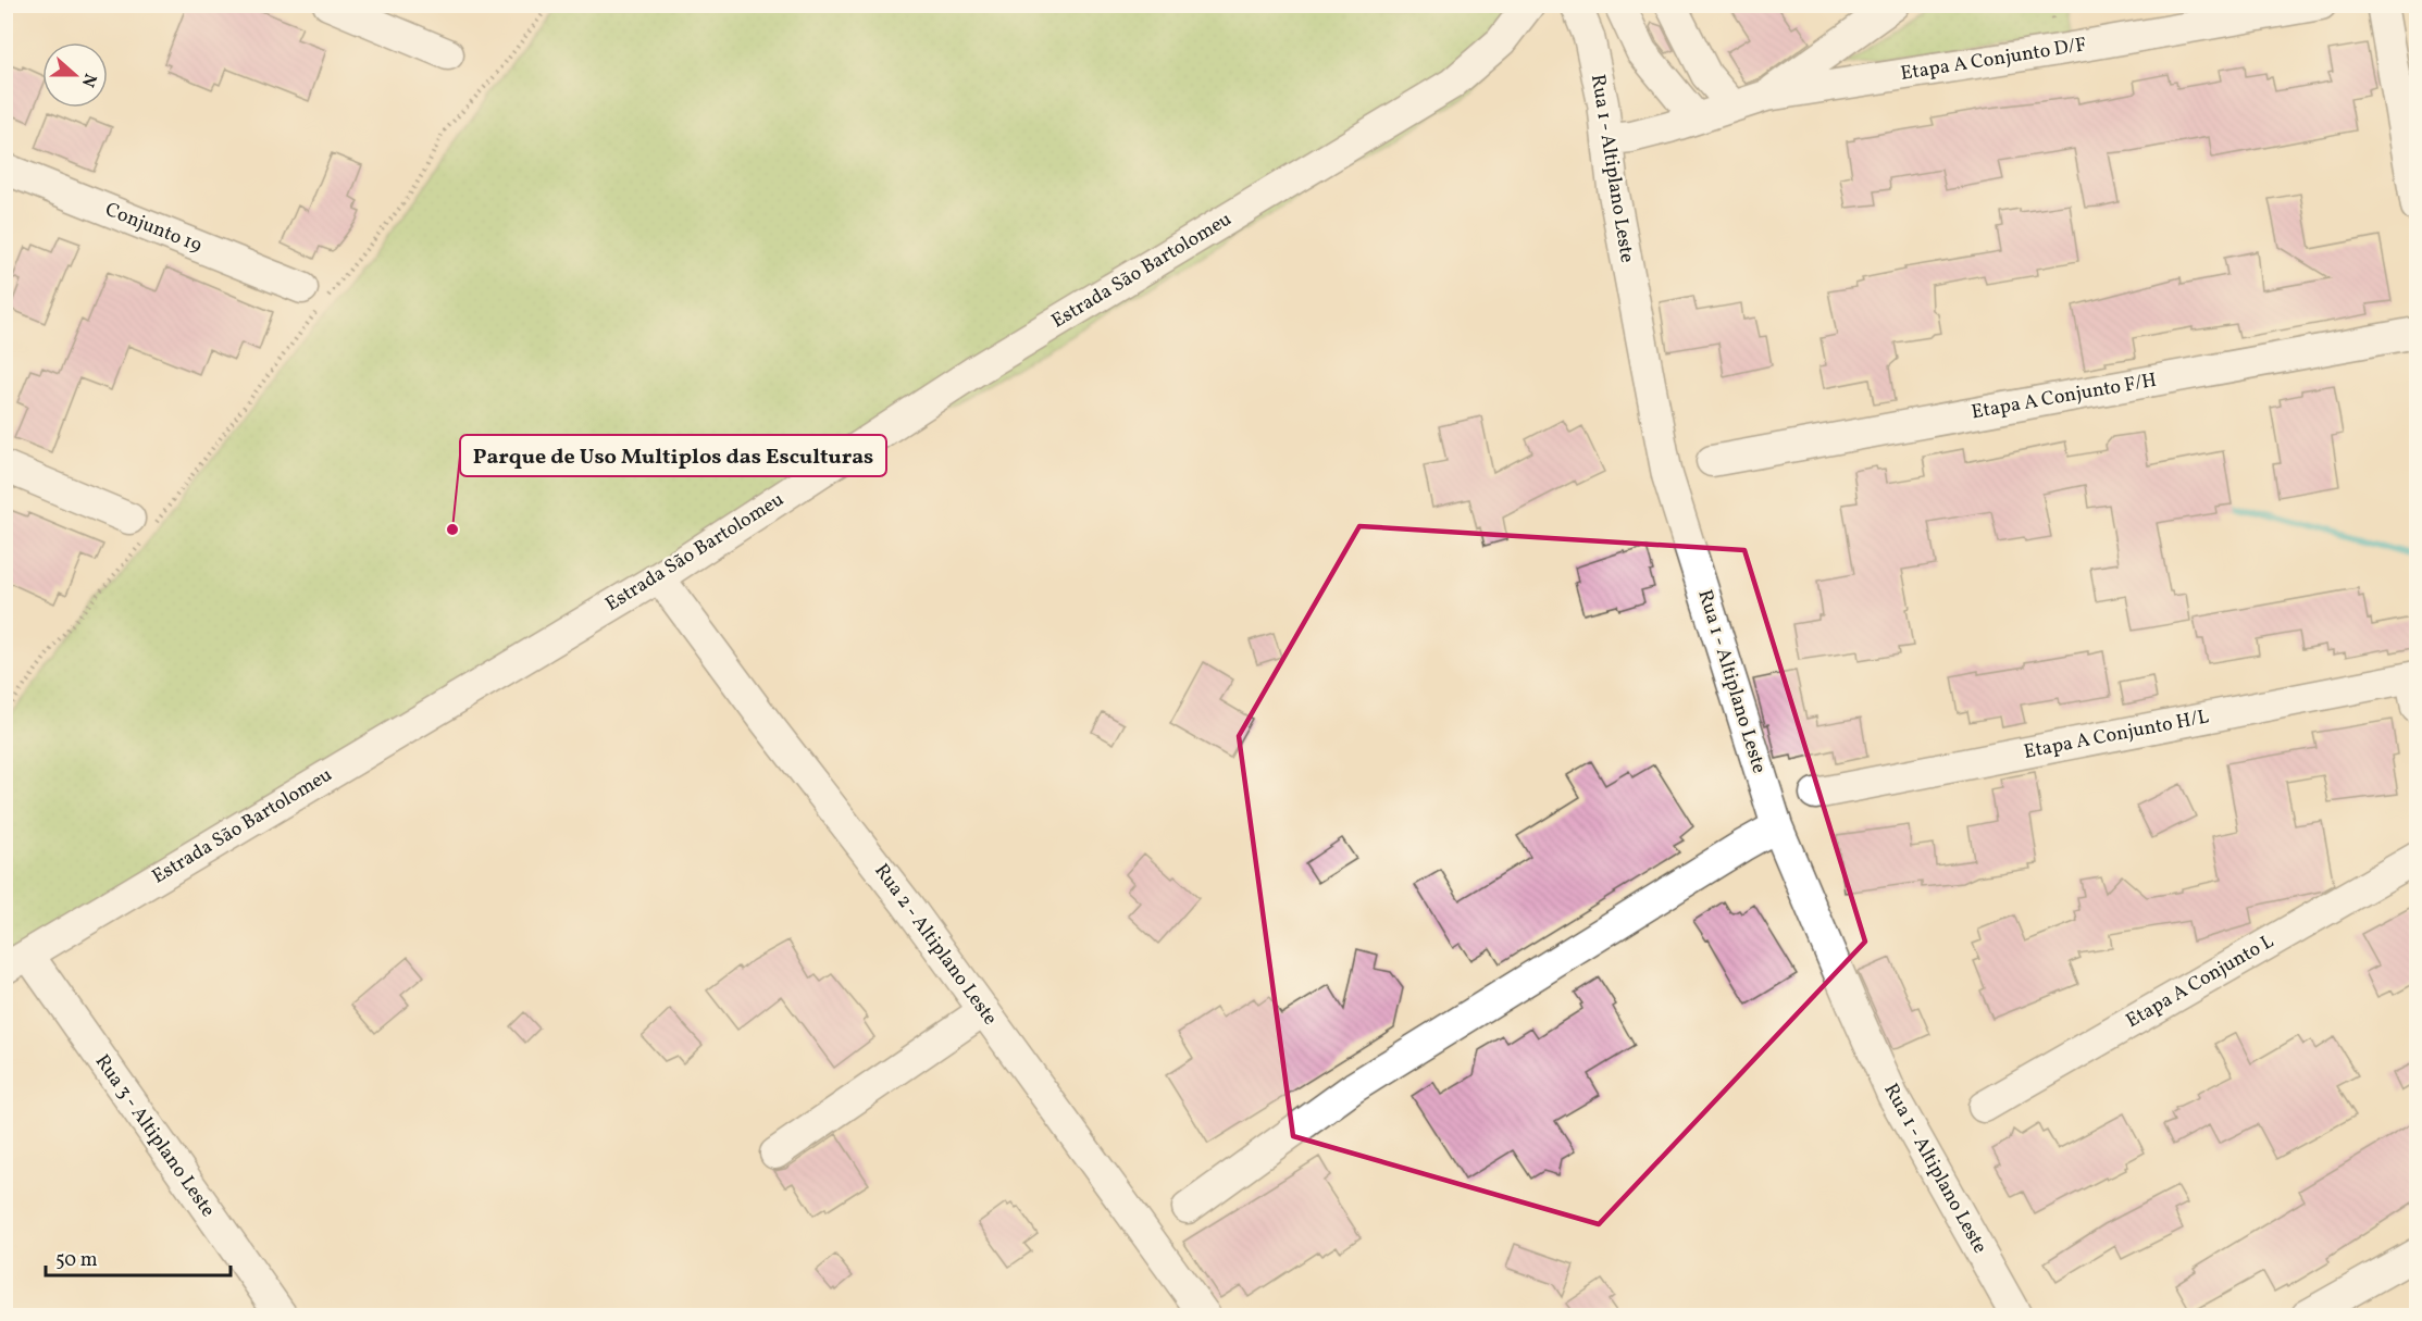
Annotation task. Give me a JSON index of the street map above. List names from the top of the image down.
{
  "streets": {
    "street": [
      "Etapa A Conjunto D/F",
      "Rua 1 - Altiplano Leste",
      "Conjunto 19",
      "Estrada São Bartolomeu",
      "Etapa A Conjunto F/H",
      "Etapa A Conjunto H/L",
      "Rua 2 - Altiplano Leste",
      "Etapa A Conjunto L",
      "Rua 3 - Altiplano Leste"
    ]
  },
  "crossings": [
    ["Etapa A Conjunto D/F", "Rua 1 - Altiplano Leste"],
    ["Estrada São Bartolomeu", "Rua 2 - Altiplano Leste"],
    ["Estrada São Bartolomeu", "Rua 3 - Altiplano Leste"]
  ],
  "places": ["Parque de Uso Multiplos das Esculturas"],
  "scale_bar": "50 m",
  "north": "right"
}
